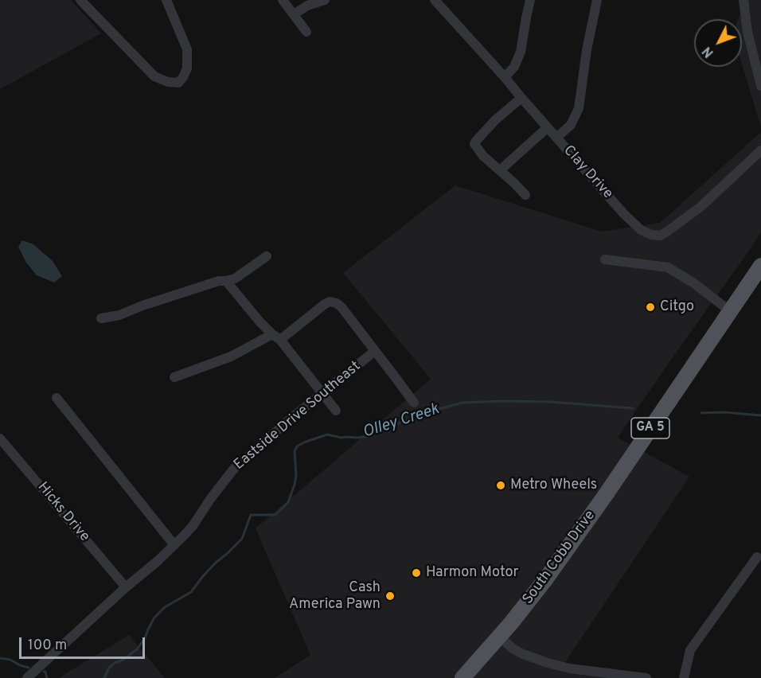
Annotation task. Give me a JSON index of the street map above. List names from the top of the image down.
{
  "streets": {
    "main road": ["GA 5", "South Cobb Drive"],
    "street": ["Clay Drive", "Eastside Drive Southeast", "Hicks Drive"]
  },
  "crossings": [
    ["Eastside Drive Southeast", "Hicks Drive"]
  ],
  "water": ["Olley Creek"],
  "places": [
    "Citgo",
    "Metro Wheels",
    "Harmon Motor",
    "Cash America Pawn"
  ],
  "scale_bar": "100 m",
  "north": "bottom left"
}
